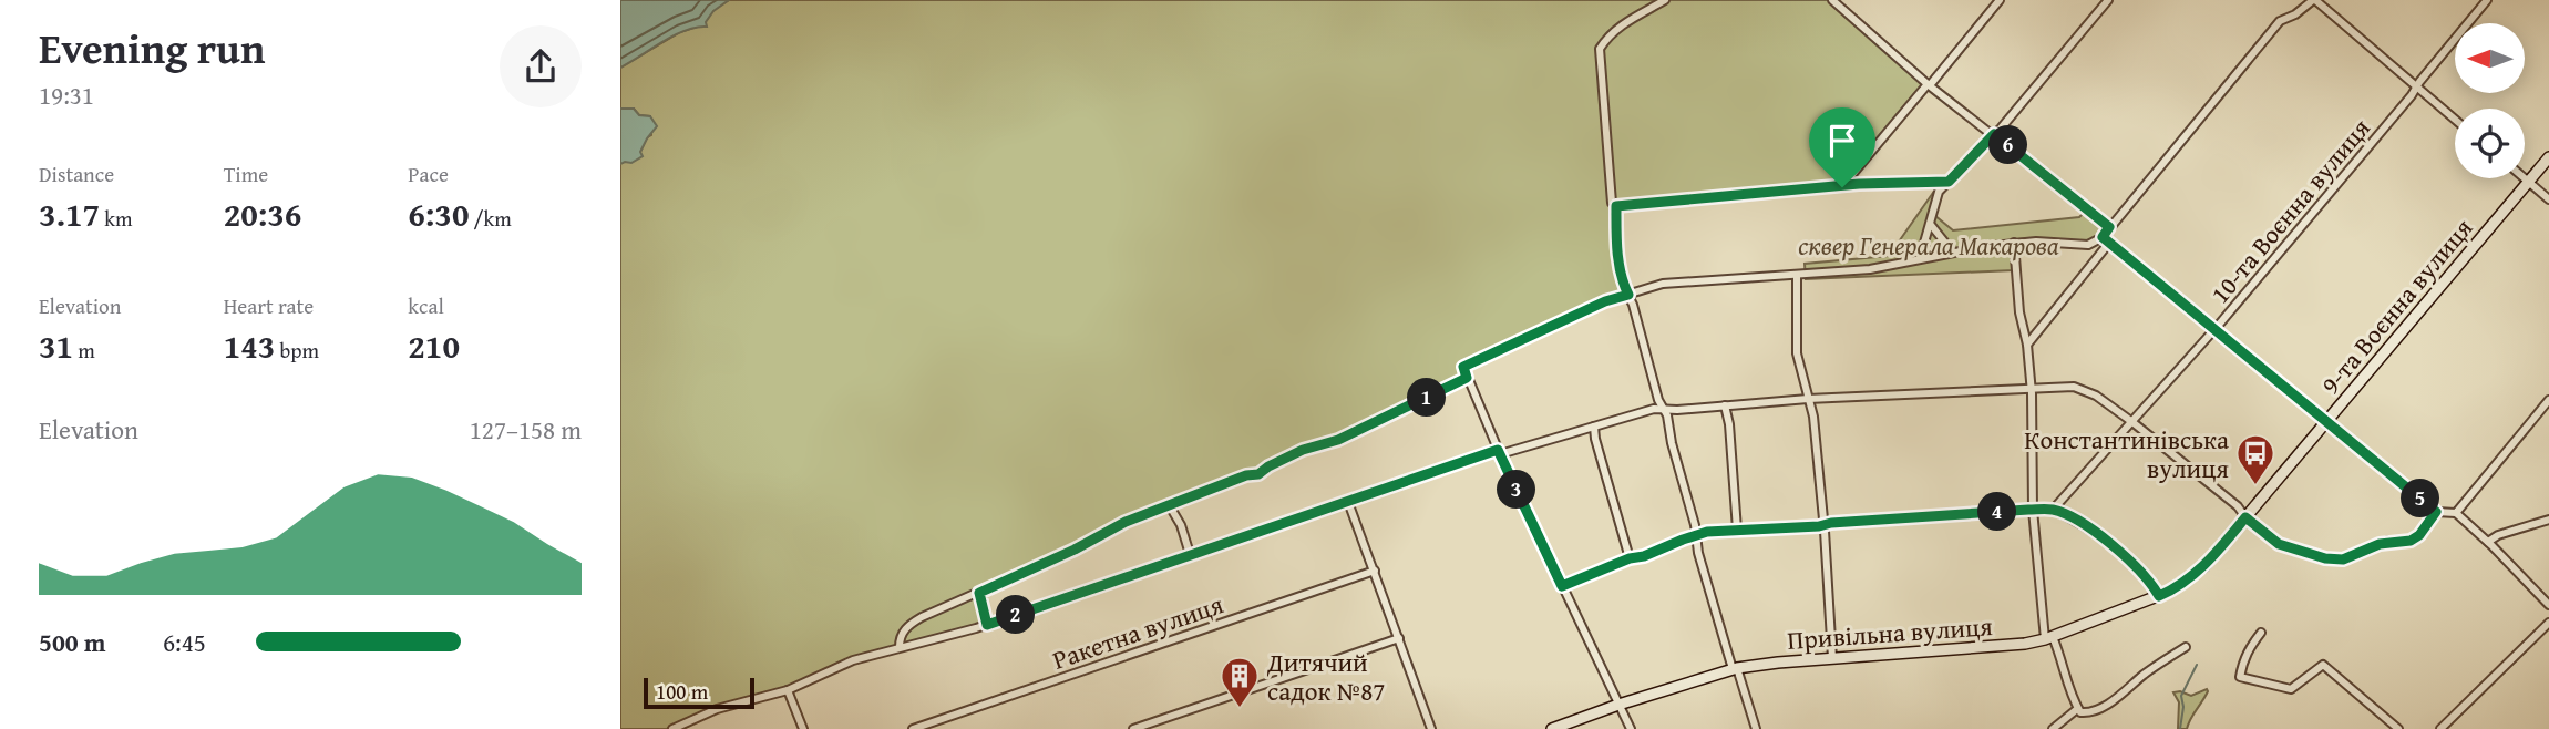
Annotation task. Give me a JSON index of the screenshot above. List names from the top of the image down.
{
  "streets": {
    "street": [
      "10-та Воєнна вулиця",
      "9-та Воєнна вулиця",
      "Ракетна вулиця",
      "Привільна вулиця"
    ]
  },
  "crossings": [
    ["9-та Воєнна вулиця", "Привільна вулиця"]
  ],
  "parks": ["сквер Генерала Макарова"],
  "places": {
    "bus stop": ["Константинівська вулиця"],
    "building": ["Дитячий садок №87"]
  },
  "scale_bar": "100 m",
  "north": "left",
  "page": {
    "heading": ["Evening run", "19:31"],
    "pins": [
      "6",
      "1",
      "3",
      "5",
      "4",
      "2"
    ],
    "stats": [
      ["Distance", "3.17 km"],
      ["Time", "20:36"],
      ["Pace", "6:30 /km"],
      ["Elevation", "31 m"],
      ["Heart rate", "143 bpm"],
      ["kcal", "210"]
    ],
    "chart": ["Elevation", "127–158 m"],
    "list": [
      {
        "name": "500 m",
        "note": "6:45"
      }
    ],
    "scale": "100 m"
  }
}
